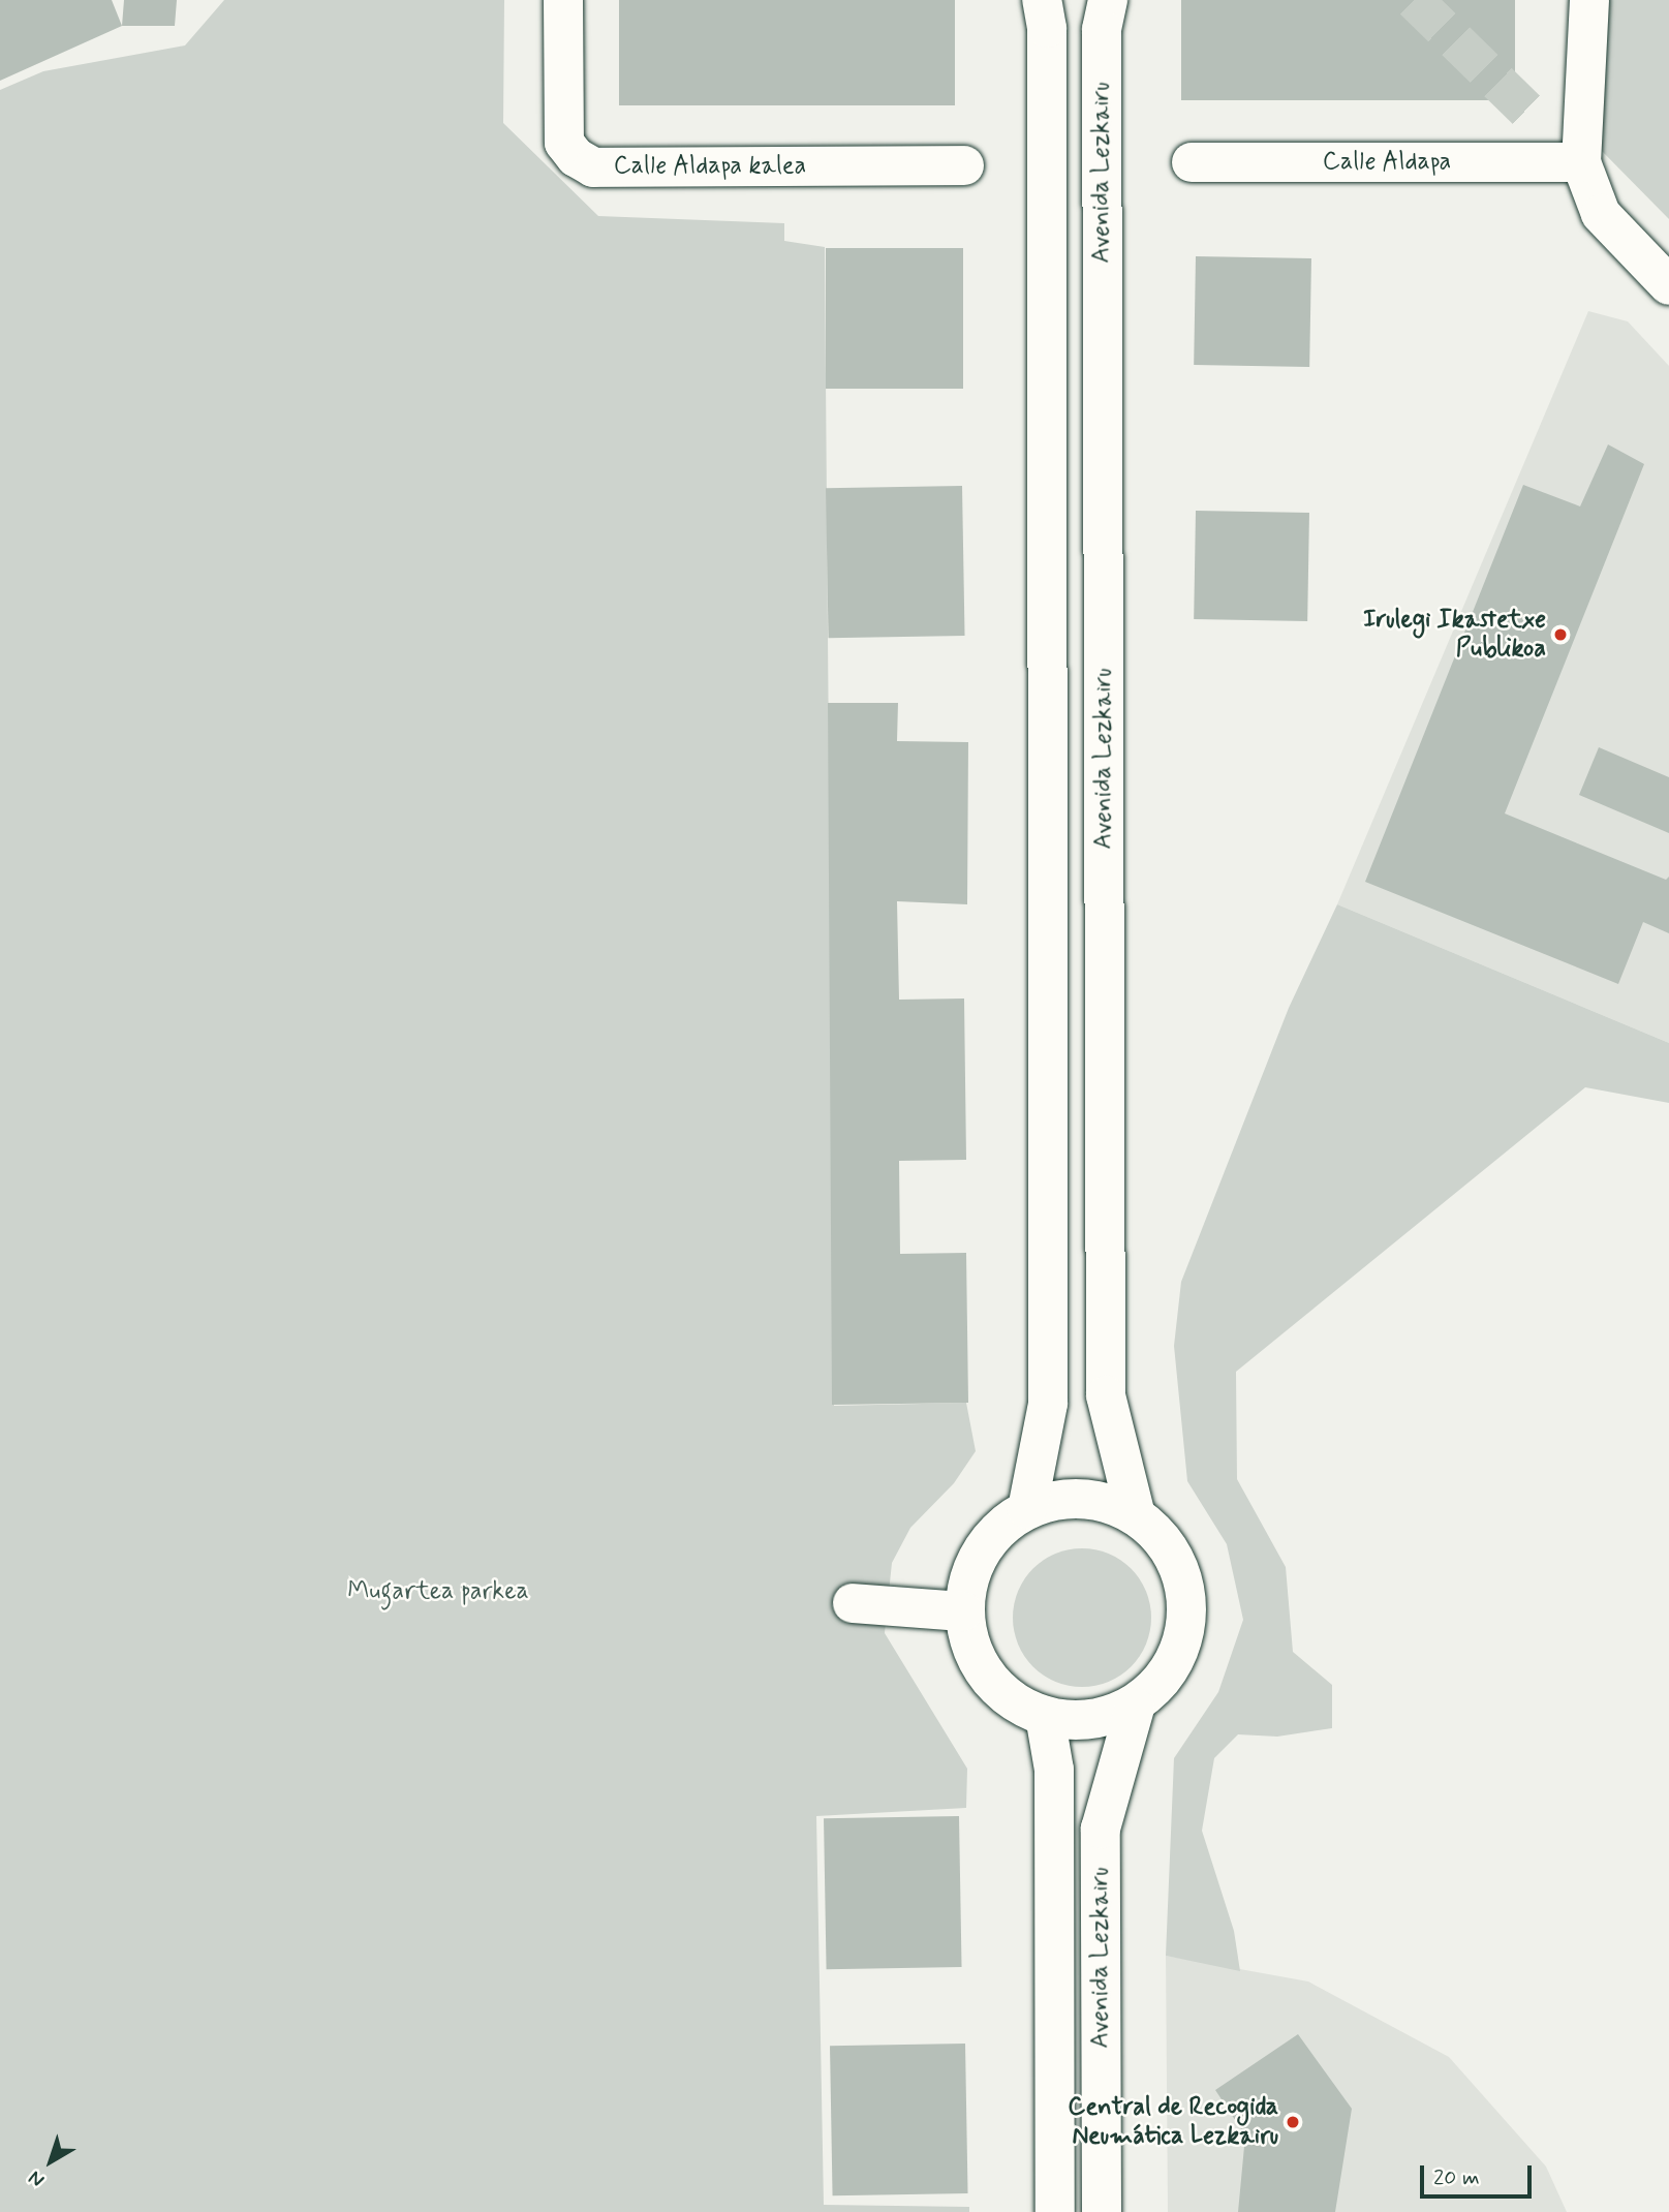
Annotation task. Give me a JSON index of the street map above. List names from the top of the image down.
{
  "streets": {
    "street": ["Calle Aldapa", "Calle Aldapa kalea", "Avenida Lezkairu"]
  },
  "parks": ["Mugartea parkea"],
  "places": ["Irulegi Ikastetxe Publikoa", "Central de Recogida Neumática Lezkairu"],
  "scale_bar": "20 m",
  "north": "bottom left"
}
